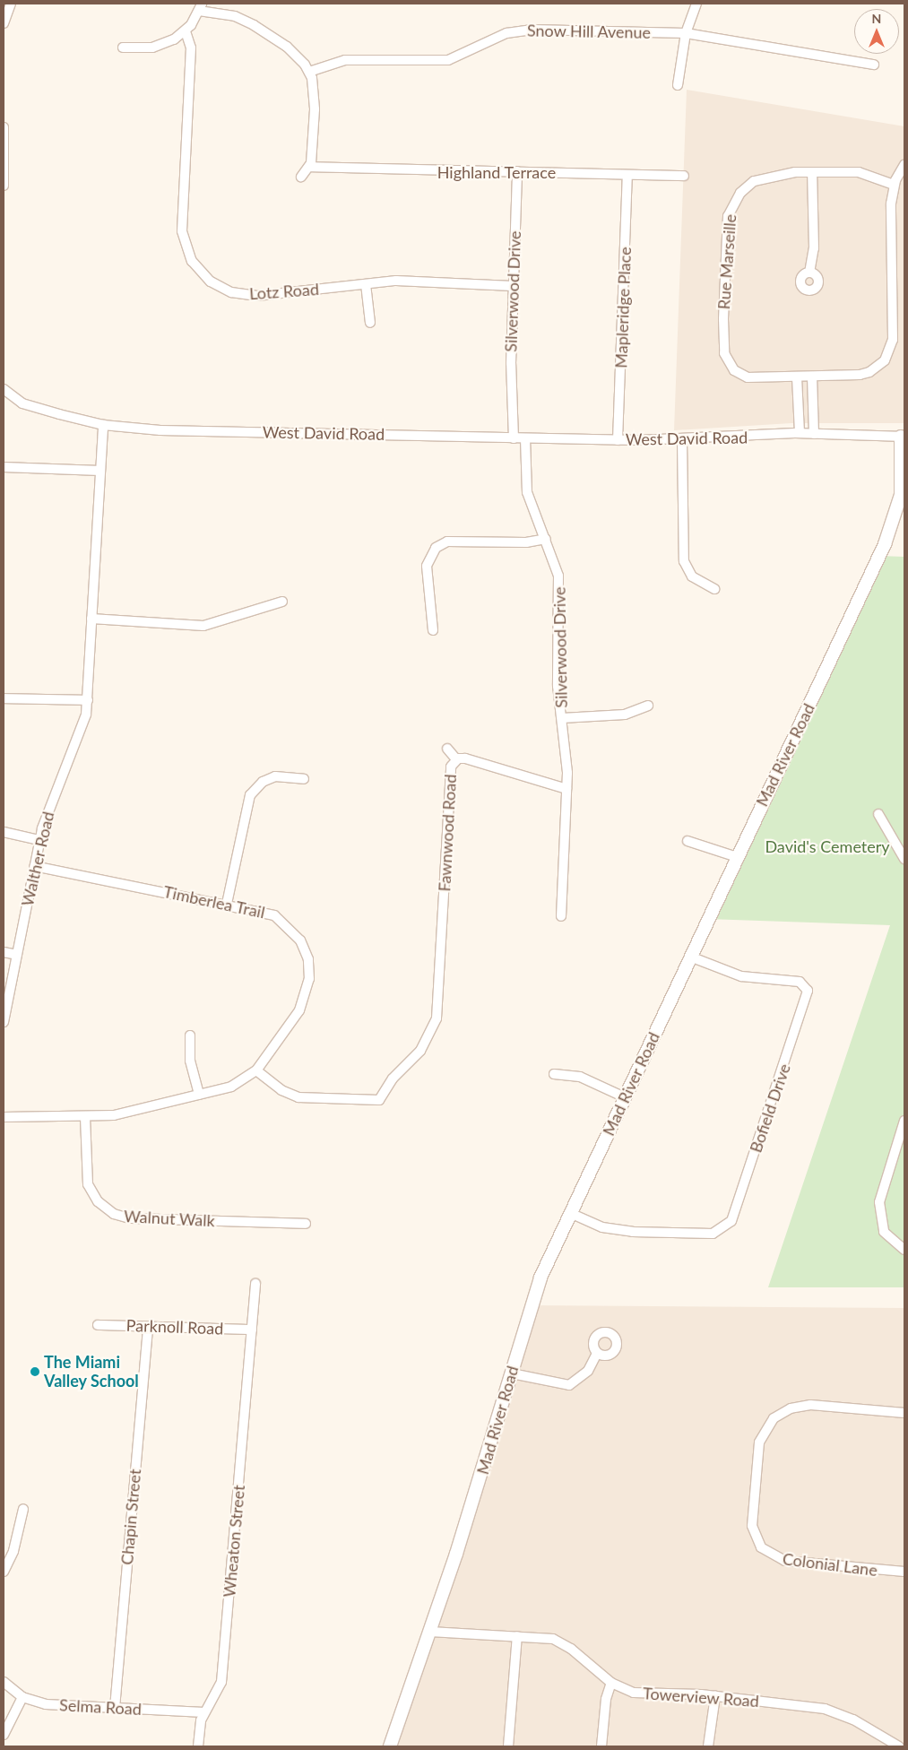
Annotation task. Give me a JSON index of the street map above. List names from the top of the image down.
{
  "streets": {
    "street": [
      "Snow Hill Avenue",
      "Highland Terrace",
      "Rue Marseille",
      "Lotz Road",
      "Silverwood Drive",
      "Mapleridge Place",
      "West David Road",
      "Mad River Road",
      "Fawnwood Road",
      "Walther Road",
      "Timberlea Trail",
      "Bofield Drive",
      "Walnut Walk",
      "Parknoll Road",
      "Chapin Street",
      "Wheaton Street",
      "Colonial Lane",
      "Towerview Road",
      "Selma Road"
    ]
  },
  "crossings": [
    ["Highland Terrace", "Silverwood Drive"],
    ["Highland Terrace", "Mapleridge Place"],
    ["Lotz Road", "Silverwood Drive"],
    ["Silverwood Drive", "West David Road"],
    ["Silverwood Drive", "Fawnwood Road"],
    ["Mapleridge Place", "West David Road"],
    ["West David Road", "Mad River Road"],
    ["Mad River Road", "Bofield Drive"],
    ["Mad River Road", "Towerview Road"],
    ["Fawnwood Road", "Timberlea Trail"],
    ["Walther Road", "Timberlea Trail"],
    ["Timberlea Trail", "Walnut Walk"],
    ["Parknoll Road", "Chapin Street"],
    ["Parknoll Road", "Wheaton Street"],
    ["Chapin Street", "Selma Road"],
    ["Wheaton Street", "Selma Road"]
  ],
  "parks": ["David's Cemetery"],
  "places": ["The Miami Valley School"],
  "north": "top"
}
